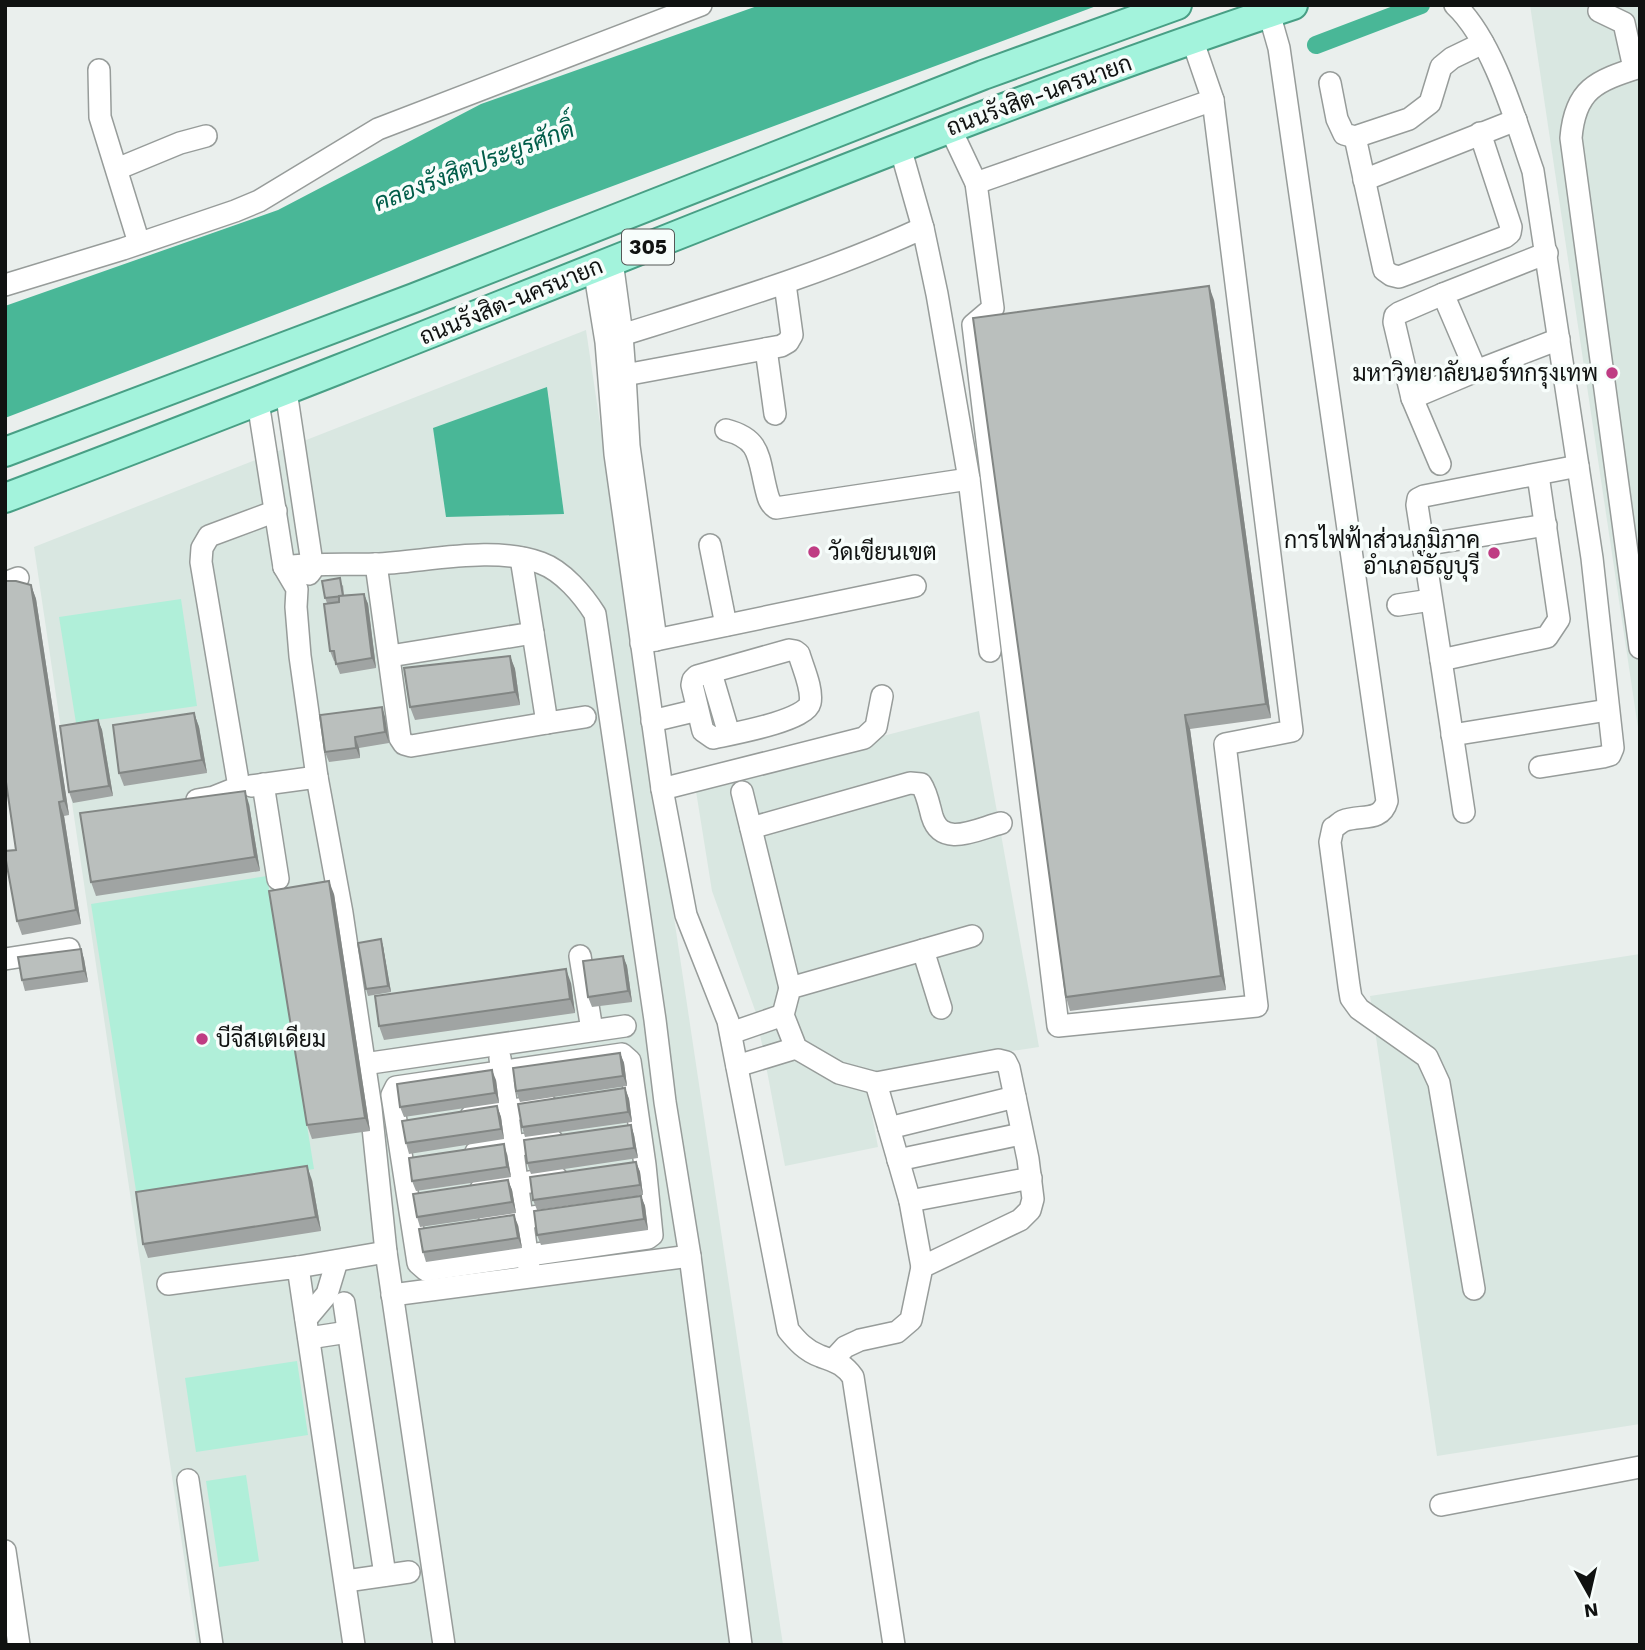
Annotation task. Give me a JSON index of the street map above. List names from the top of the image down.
{
  "streets": {
    "main road": ["ถนนรังสิต-นครนายก", "305"]
  },
  "water": ["คลองรังสิตประยูรศักดิ์"],
  "places": [
    "มหาวิทยาลัยนอร์ทกรุงเทพ",
    "วัดเขียนเขต",
    "การไฟฟ้าส่วนภูมิภาค อำเภอธัญบุรี",
    "บีจีสเตเดียม"
  ],
  "north": "bottom"
}
